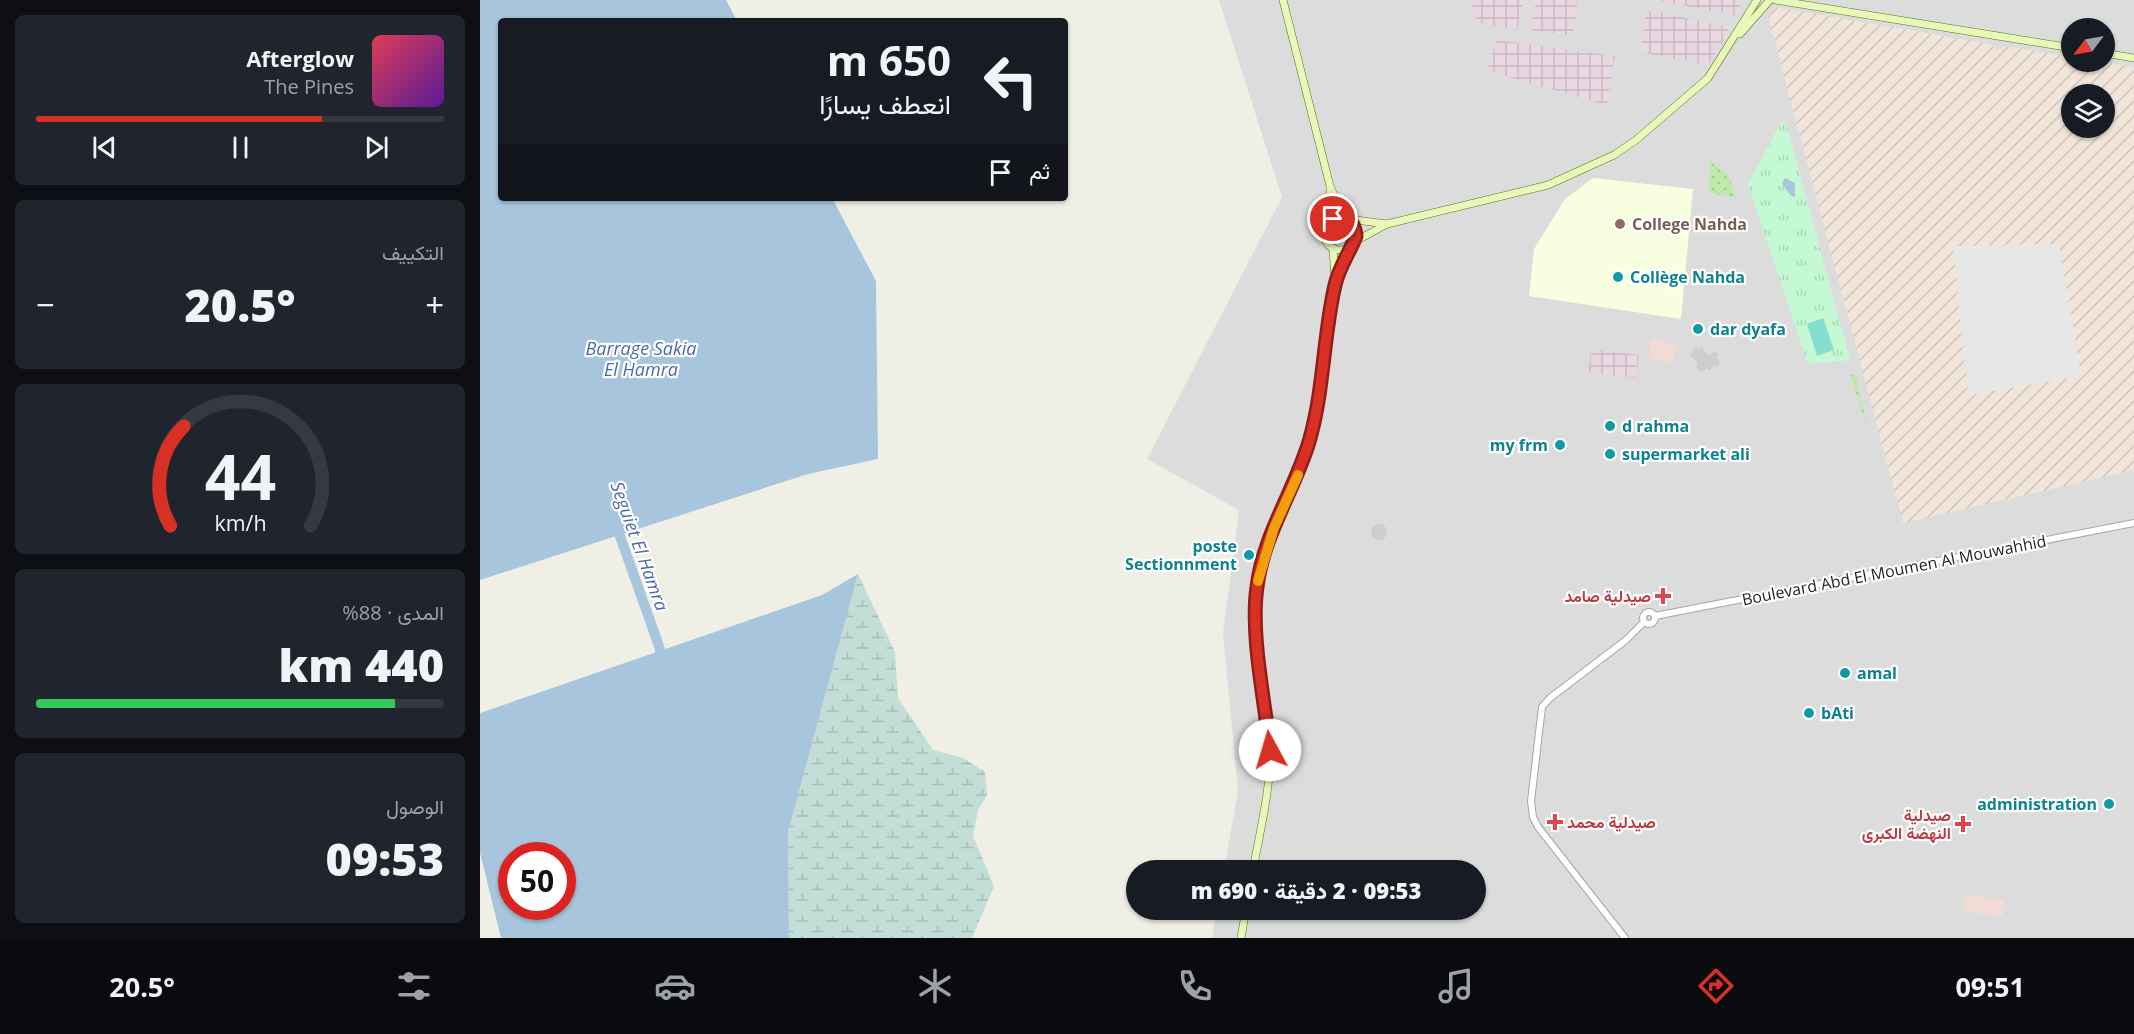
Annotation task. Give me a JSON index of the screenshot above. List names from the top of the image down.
{
  "streets": {
    "street": ["Boulevard Abd El Moumen Al Mouwahhid"]
  },
  "water": ["Barrage Sakia El Hamra", "Seguiet El Hamra"],
  "places": {
    "other": [
      "College Nahda",
      "Collège Nahda",
      "dar dyafa",
      "d rahma",
      "my frm",
      "supermarket ali",
      "poste Sectionnment",
      "amal",
      "bAti",
      "administration"
    ],
    "health": ["صيدلية صامد", "صيدلية محمد", "صيدلية النهضة الكبرى"]
  },
  "north": "bottom left",
  "page": {
    "turn": ["650 m", "انعطف يسارًا"],
    "song": ["Afterglow", "The Pines"],
    "then": "ثم",
    "tile": [
      "التكييف",
      ["المدى · 88%", "440 km"],
      ["الوصول", "09:53"]
    ],
    "heat": ["−", "20.5°", "+"],
    "limit": "50",
    "trip": "09:53 · 2 دقيقة · 690 m",
    "tabs": ["09:51", "20.5°"],
    "gauge": ["44", "km/h"]
  }
}
